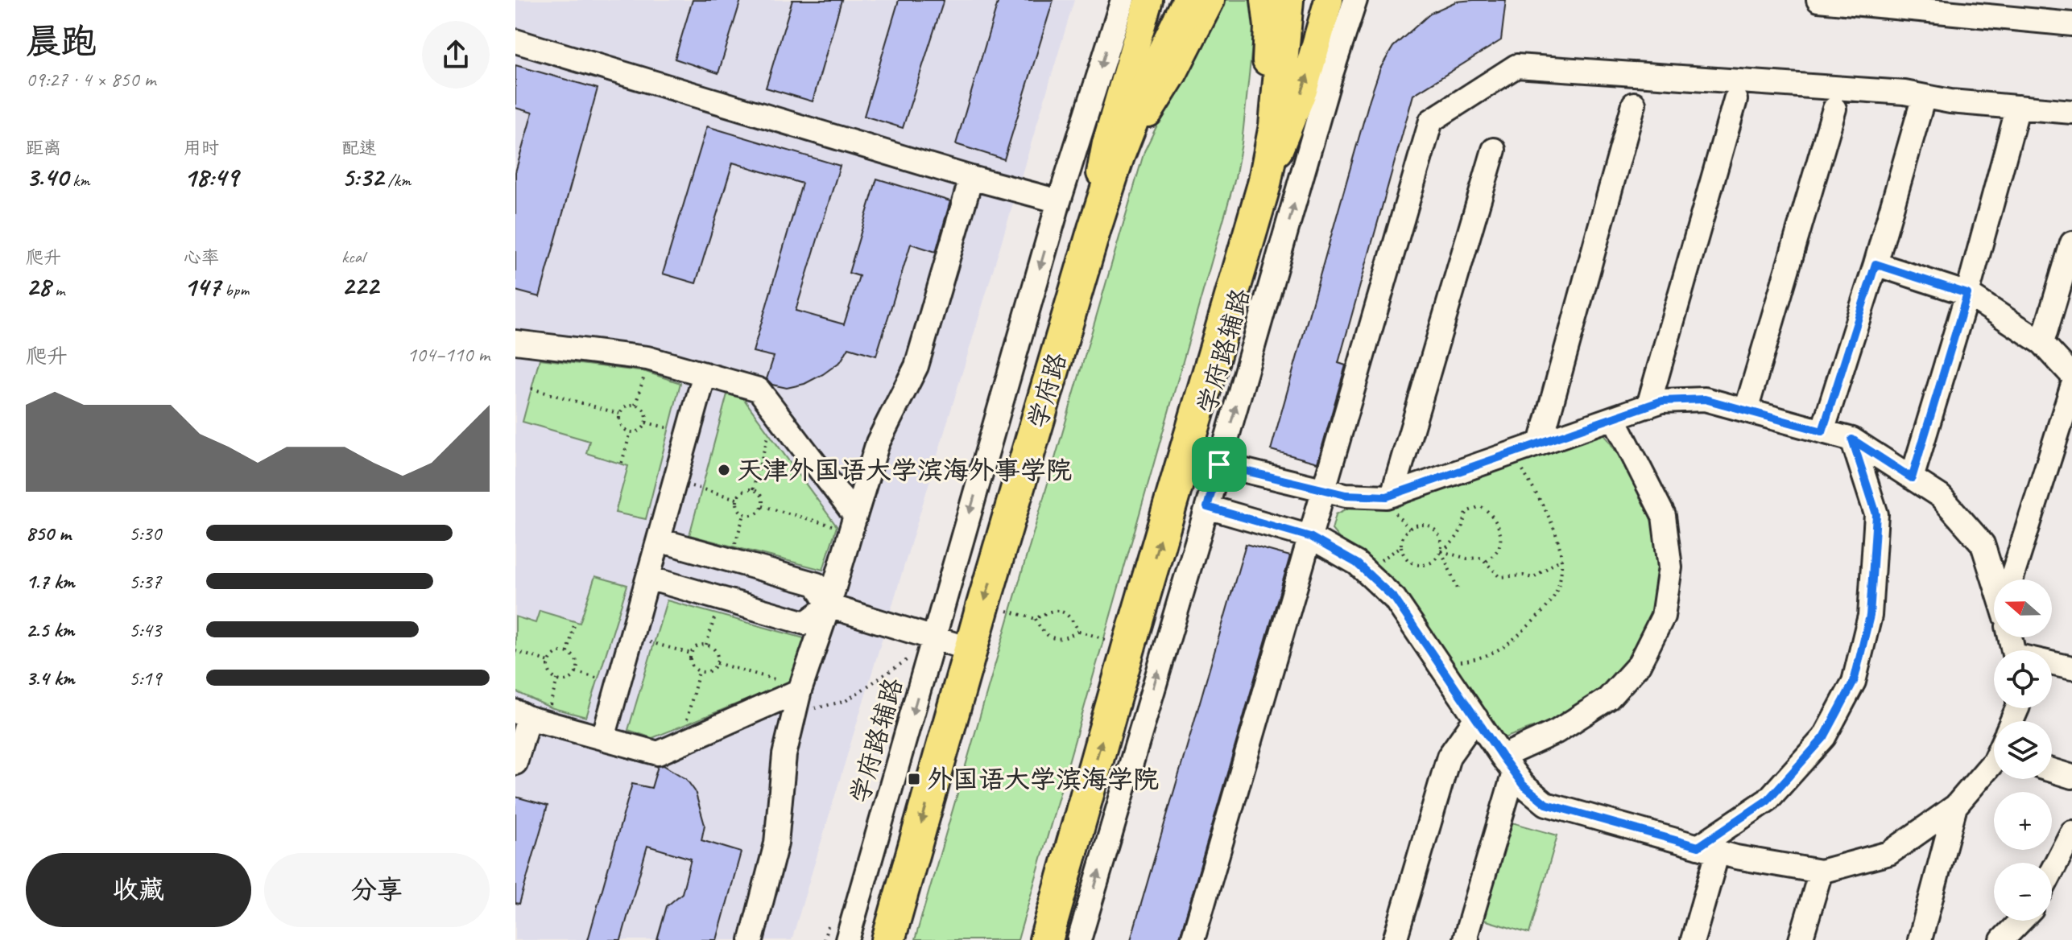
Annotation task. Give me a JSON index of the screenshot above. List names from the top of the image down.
{
  "streets": {
    "highway": ["学府路"],
    "street": ["学府路辅路"]
  },
  "places": {
    "other": ["天津外国语大学滨海外事学院"],
    "transit": ["外国语大学滨海学院"]
  },
  "north": "left",
  "page": {
    "heading": ["晨跑", "09:27 · 4 × 850 m"],
    "stats": [
      ["距离", "3.40 km"],
      ["用时", "18:49"],
      ["配速", "5:32 /km"],
      ["爬升", "28 m"],
      ["心率", "147 bpm"],
      ["kcal", "222"]
    ],
    "chart": ["爬升", "104–110 m"],
    "list": [
      {
        "name": "850 m",
        "note": "5:30"
      },
      {
        "name": "1.7 km",
        "note": "5:37"
      },
      {
        "name": "2.5 km",
        "note": "5:43"
      },
      {
        "name": "3.4 km",
        "note": "5:19"
      }
    ],
    "map_buttons": ["+", "−"],
    "buttons": ["收藏", "分享"]
  }
}
